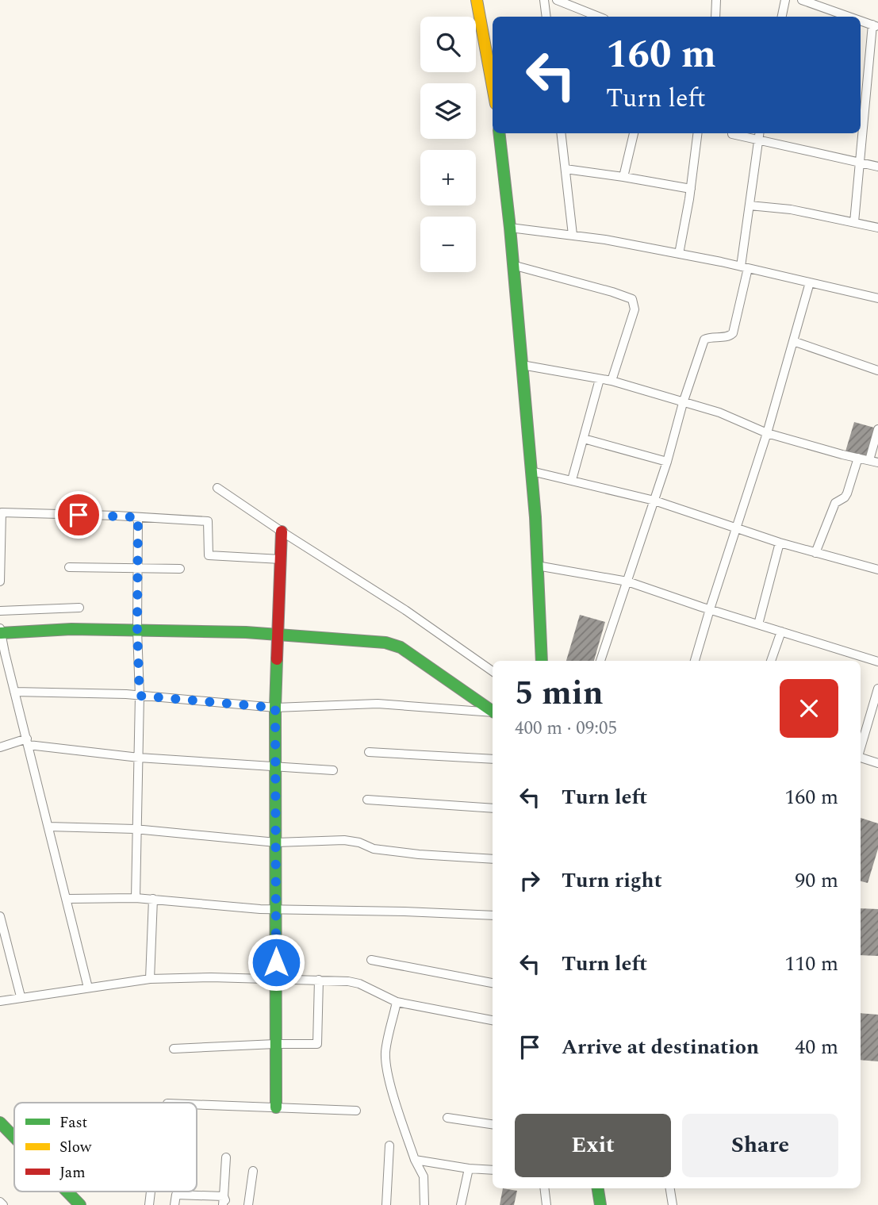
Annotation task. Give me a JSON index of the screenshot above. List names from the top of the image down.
{
  "legend": ["Fast", "Slow", "Jam"],
  "page": {
    "map_buttons": ["+", "−"],
    "turn": ["160 m", "Turn left"],
    "heading": ["5 min", "400 m · 09:05"],
    "list": [
      {
        "name": "Turn left",
        "value": "160 m"
      },
      {
        "name": "Turn right",
        "value": "90 m"
      },
      {
        "name": "Turn left",
        "value": "110 m"
      },
      {
        "name": "Arrive at destination",
        "value": "40 m"
      }
    ],
    "buttons": ["Exit", "Share"]
  }
}
